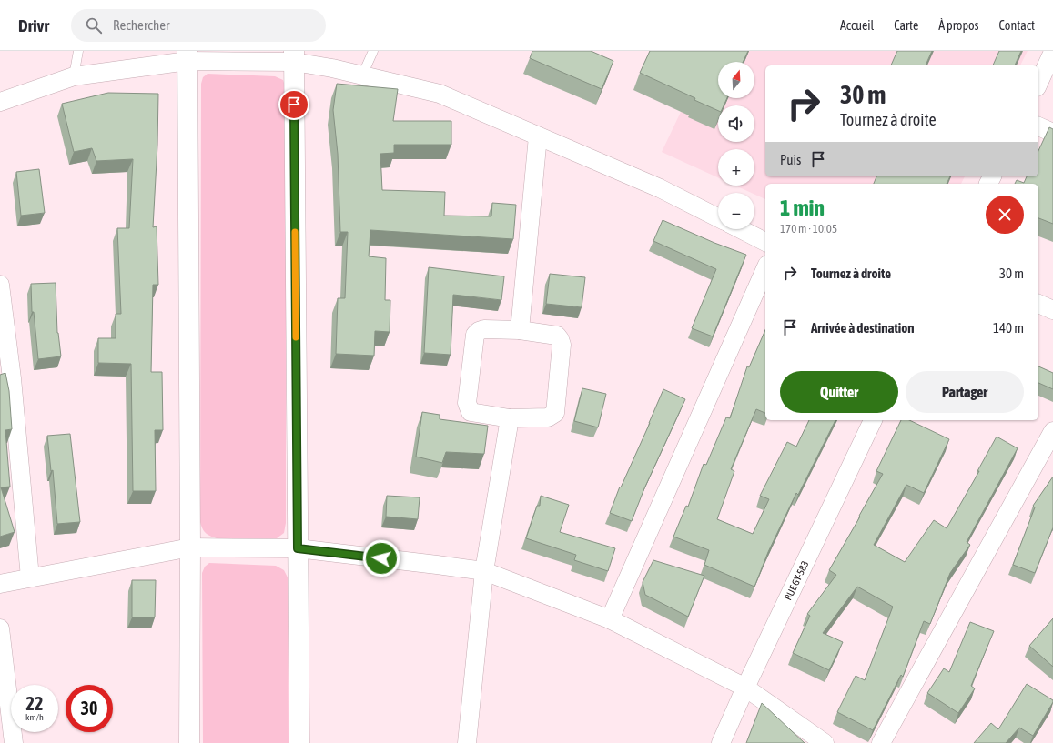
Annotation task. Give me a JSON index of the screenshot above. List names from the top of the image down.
{
  "streets": {
    "street": ["RUE GY-583"]
  },
  "north": "top",
  "page": {
    "header": "Drivr",
    "search": "Rechercher",
    "nav": [
      "Accueil",
      "Carte",
      "À propos",
      "Contact"
    ],
    "map_buttons": ["+", "−"],
    "turn": ["30 m", "Tournez à droite"],
    "then": "Puis",
    "heading": ["1 min", "170 m · 10:05"],
    "list": [
      {
        "name": "Tournez à droite",
        "value": "30 m"
      },
      {
        "name": "Arrivée à destination",
        "value": "140 m"
      }
    ],
    "buttons": ["Quitter", "Partager"],
    "speed": "22 km/h",
    "limit": "30"
  }
}
